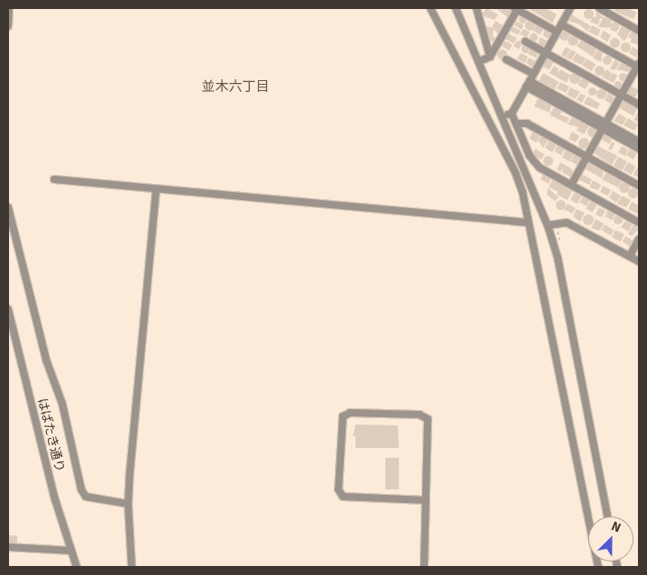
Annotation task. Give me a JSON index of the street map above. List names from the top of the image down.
{
  "streets": {
    "street": ["はばたき通り"]
  },
  "districts": ["並木六丁目"],
  "north": "top right"
}
